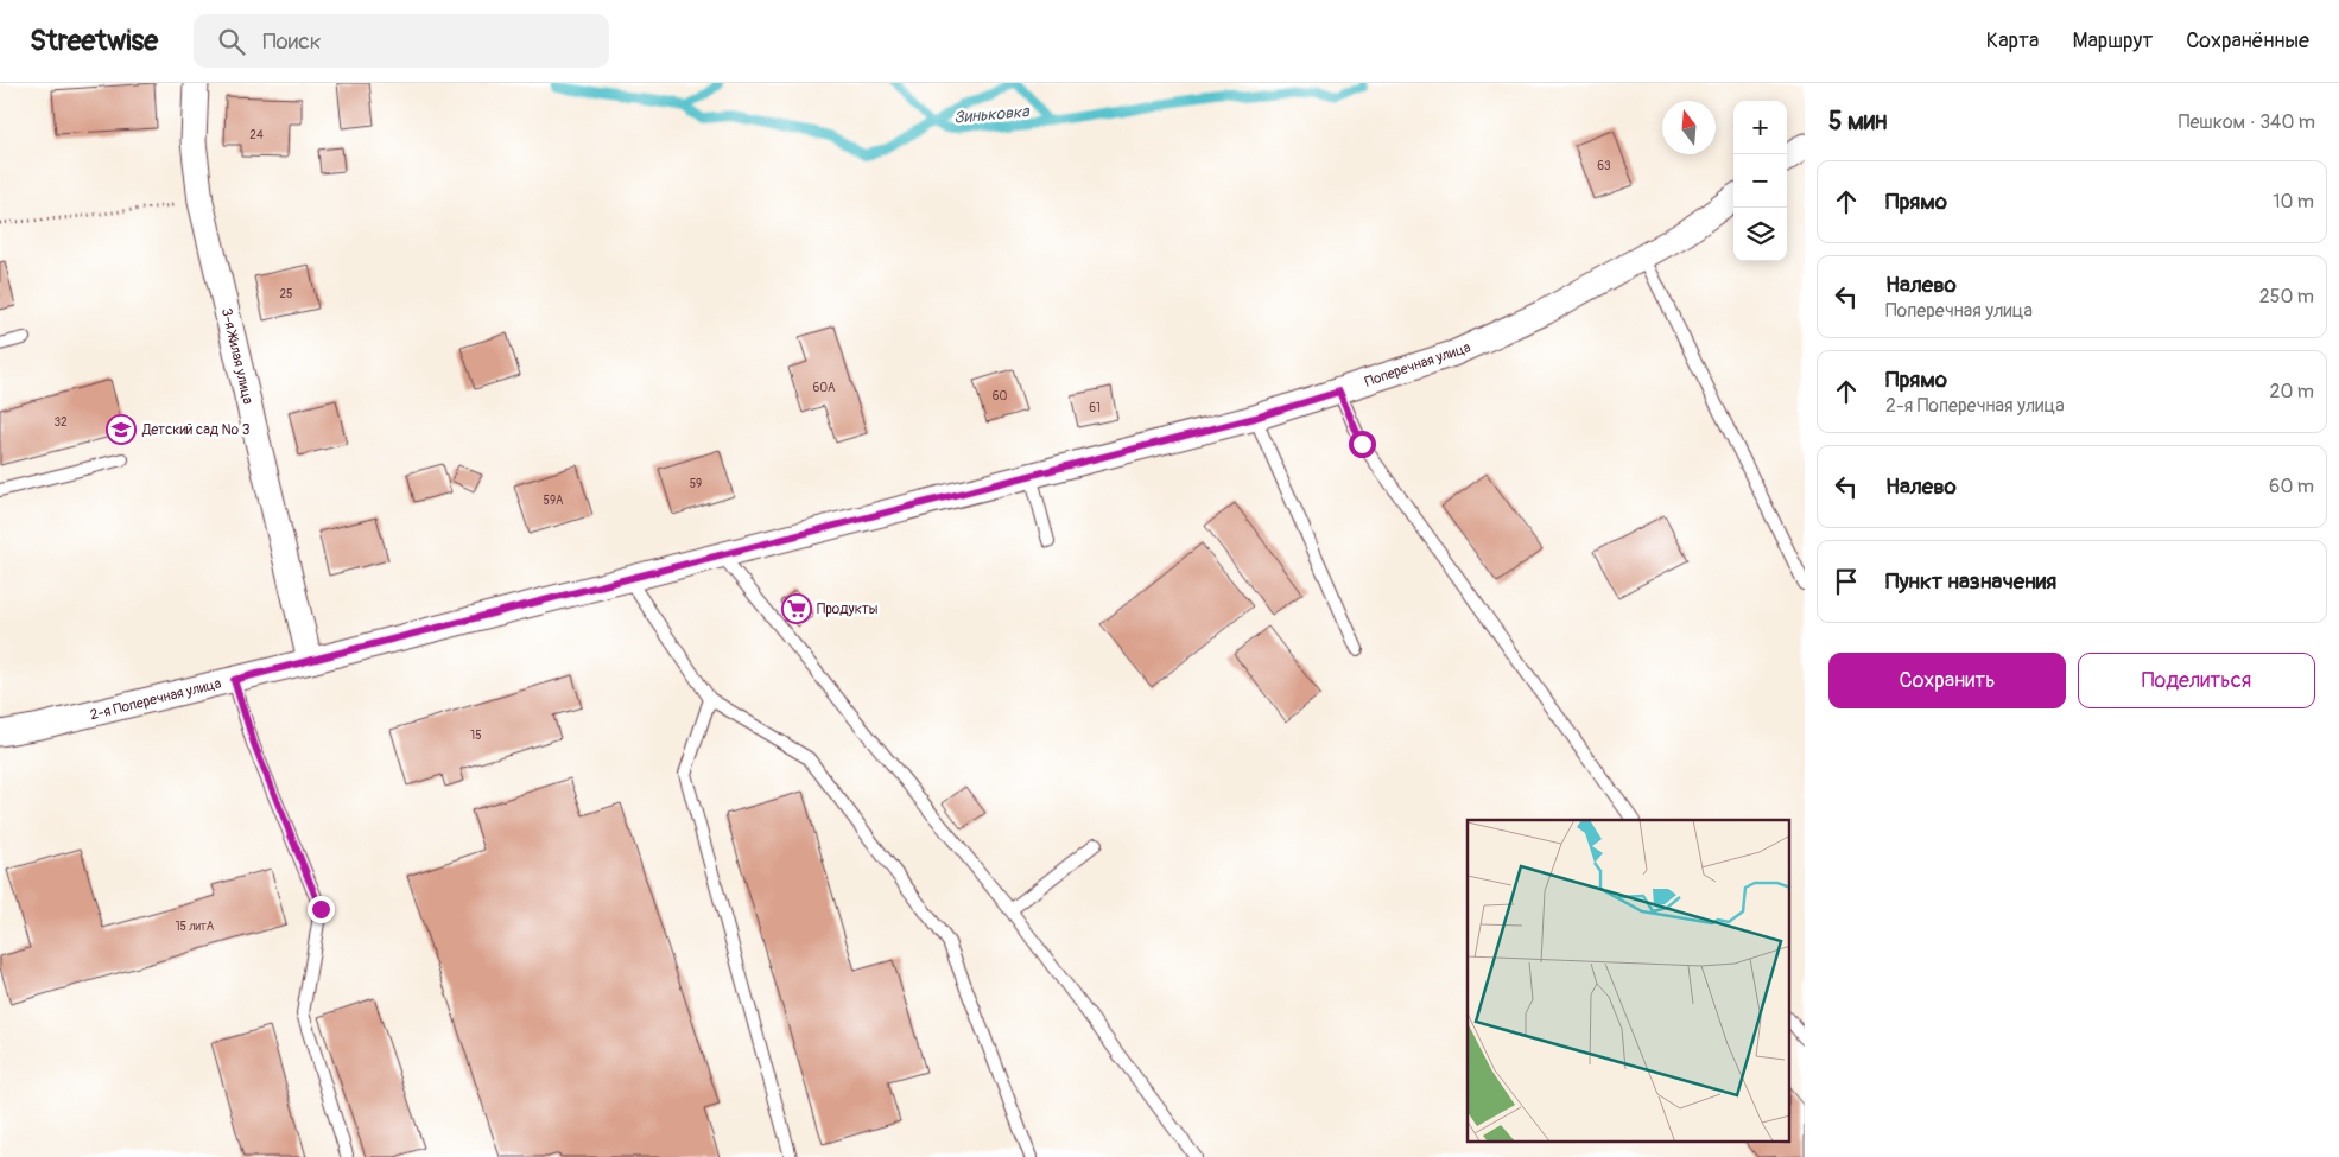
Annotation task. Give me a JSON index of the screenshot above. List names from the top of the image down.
{
  "streets": {
    "street": ["3-я Жилая улица", "Поперечная улица", "2-я Поперечная улица"]
  },
  "crossings": [
    ["3-я Жилая улица", "Поперечная улица"],
    ["3-я Жилая улица", "2-я Поперечная улица"],
    ["Поперечная улица", "2-я Поперечная улица"]
  ],
  "water": ["Зиньковка"],
  "places": {
    "school or university": ["Детский сад № 3"],
    "supermarket": ["Продукты"]
  },
  "house_numbers": [
    "24",
    "63",
    "25",
    "60А",
    "60",
    "61",
    "32",
    "59",
    "59А",
    "15",
    "15 литА"
  ],
  "north": "top",
  "page": {
    "header": "Streetwise",
    "search": "Поиск",
    "nav": ["Карта", "Маршрут", "Сохранённые"],
    "heading": ["5 мин", "Пешком · 340 m"],
    "map_buttons": ["+", "−"],
    "list": [
      ["Прямо", "10 m"],
      ["Налево", "Поперечная улица", "250 m"],
      ["Прямо", "2-я Поперечная улица", "20 m"],
      ["Налево", "60 m"],
      "Пункт назначения"
    ],
    "buttons": ["Сохранить", "Поделиться"]
  }
}
